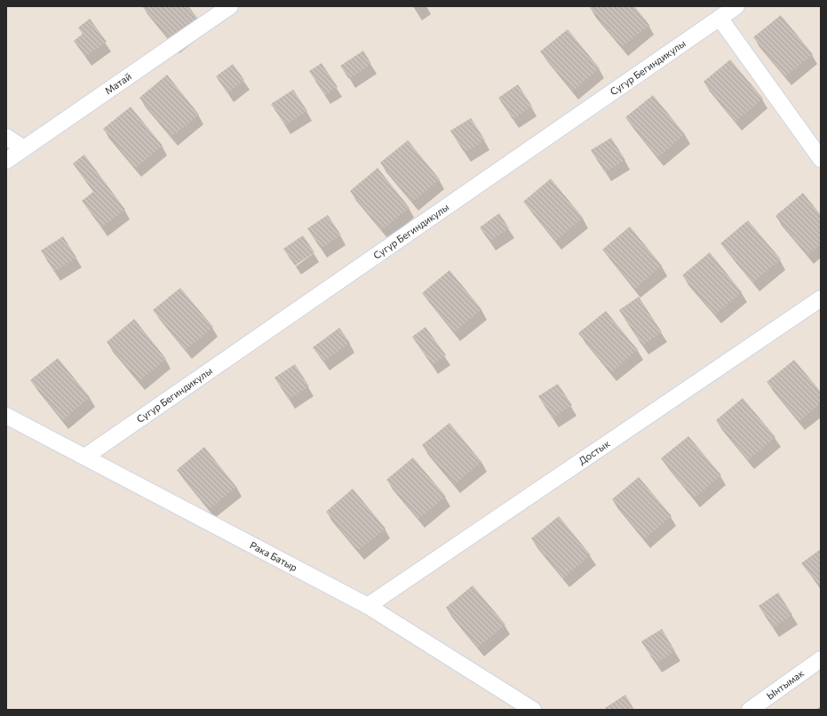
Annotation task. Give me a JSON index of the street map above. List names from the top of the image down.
{
  "streets": {
    "street": [
      "Сугур Бегиндикулы",
      "Матай",
      "Достык",
      "Рака Батыр",
      "Ынтымак"
    ]
  },
  "crossings": [
    ["Сугур Бегиндикулы", "Рака Батыр"],
    ["Достык", "Рака Батыр"]
  ]
}
